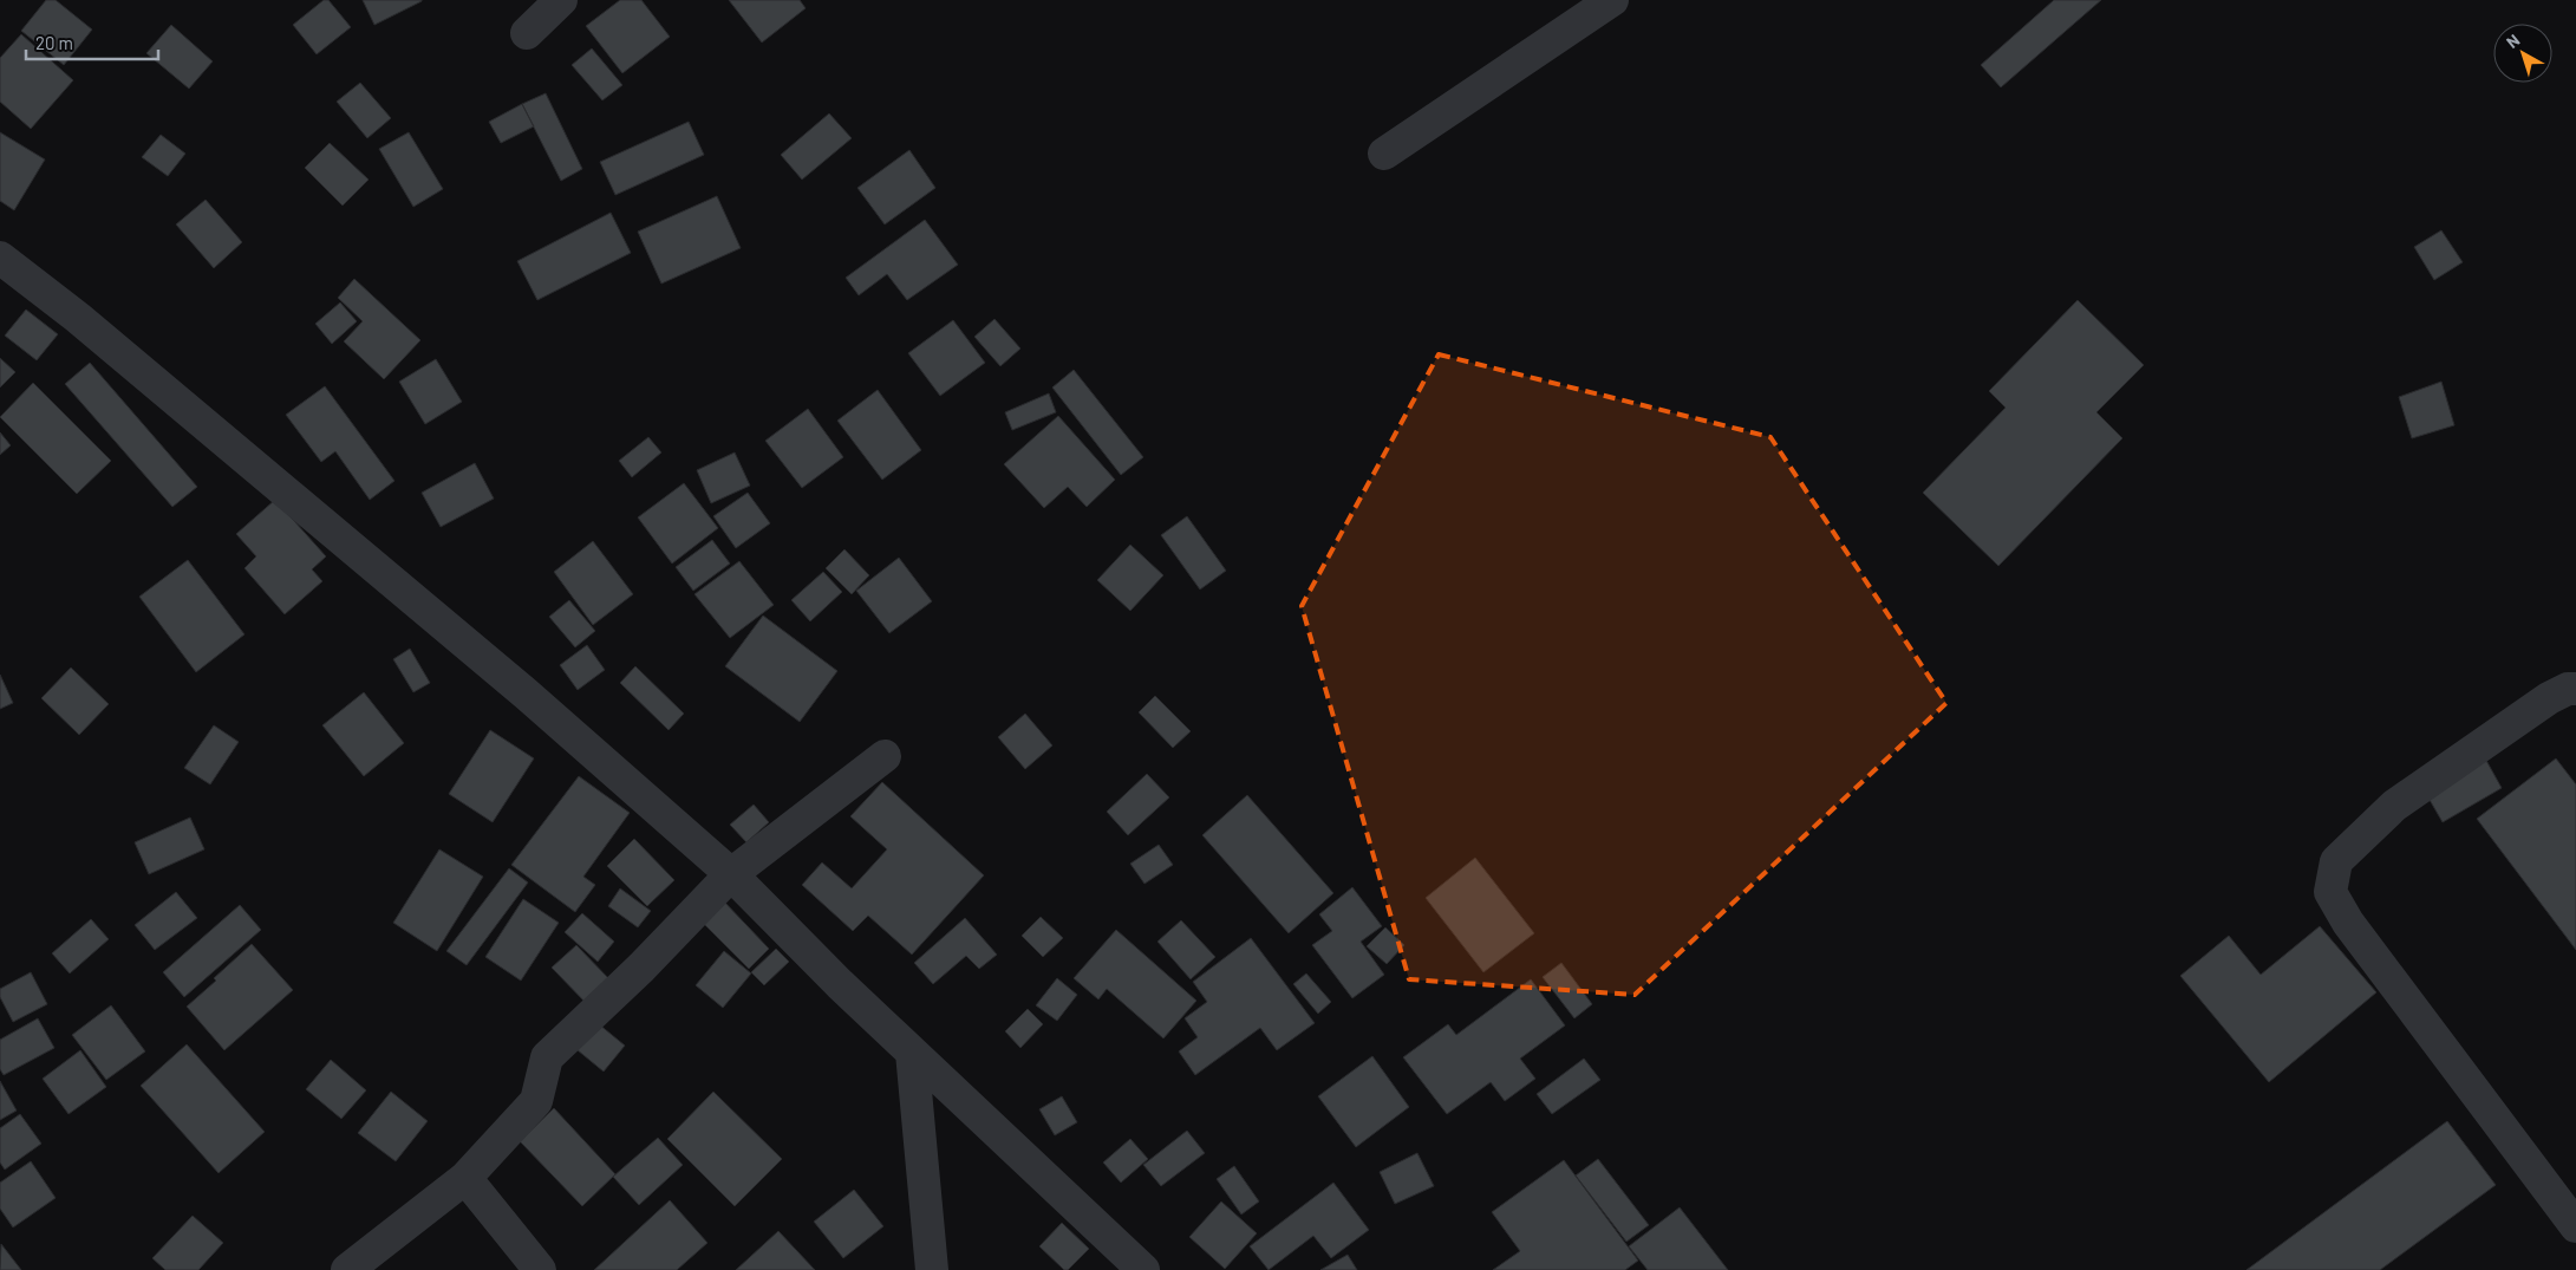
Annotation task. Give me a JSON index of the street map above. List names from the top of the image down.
{
  "scale_bar": "20 m",
  "north": "top left"
}
